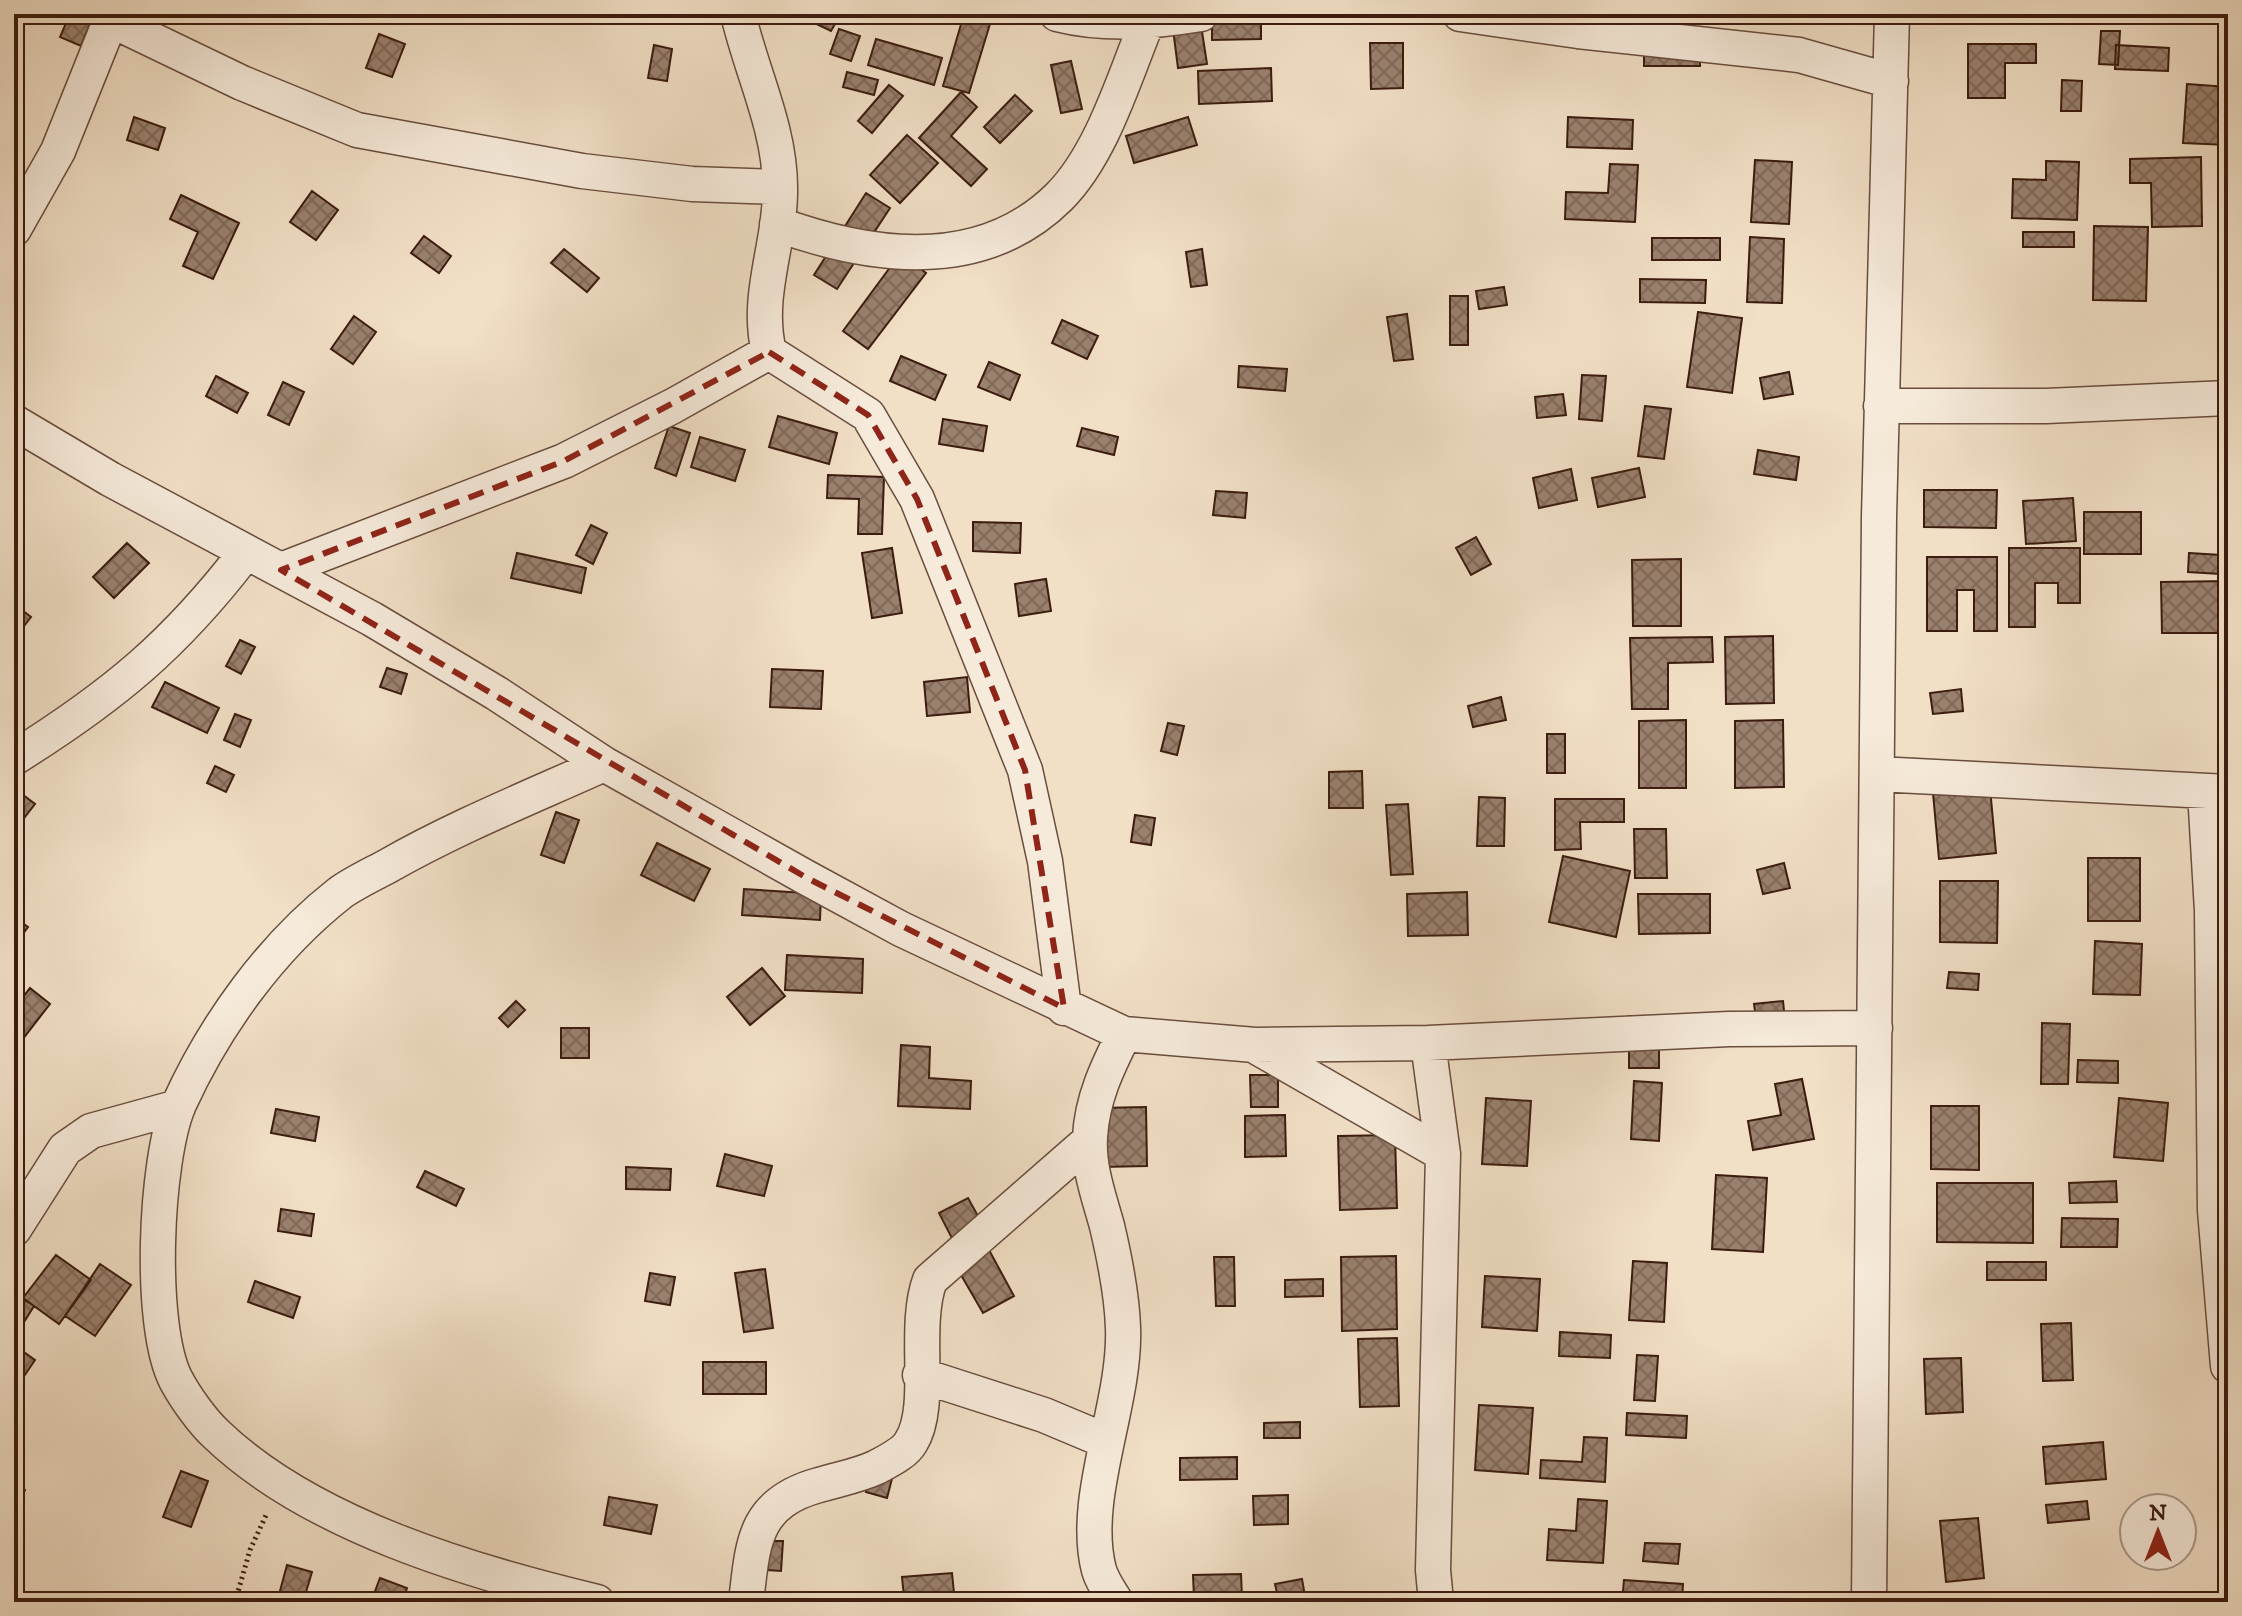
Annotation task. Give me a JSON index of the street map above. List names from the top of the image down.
{
  "north": "top"
}
